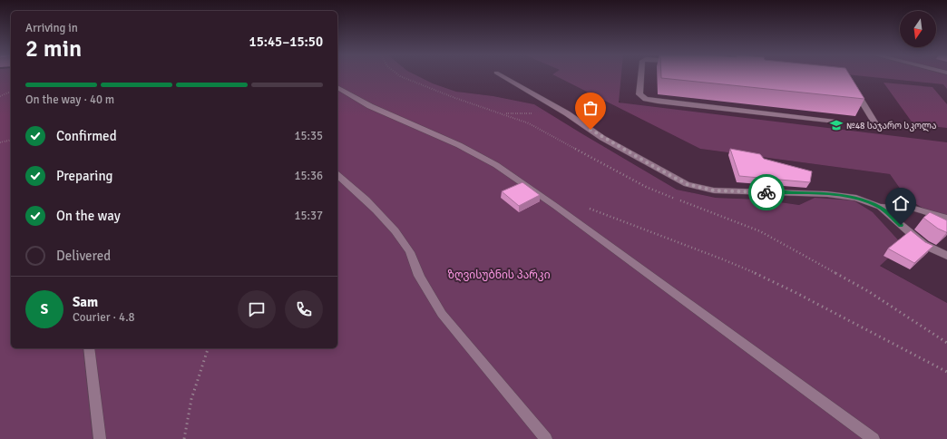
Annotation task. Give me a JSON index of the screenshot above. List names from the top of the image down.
{
  "parks": ["ზღვისუბნის პარკი"],
  "places": {
    "school or university": ["№48 საჯარო სკოლა"]
  },
  "north": "bottom",
  "page": {
    "heading": ["2 min", "Arriving in", "15:45–15:50"],
    "panel": ["Sam", "Courier · 4.8"],
    "bar": "On the way · 40 m",
    "list": [
      ["Confirmed", "15:35"],
      ["Preparing", "15:36"],
      ["On the way", "15:37"],
      "Delivered"
    ],
    "round": "S"
  }
}
